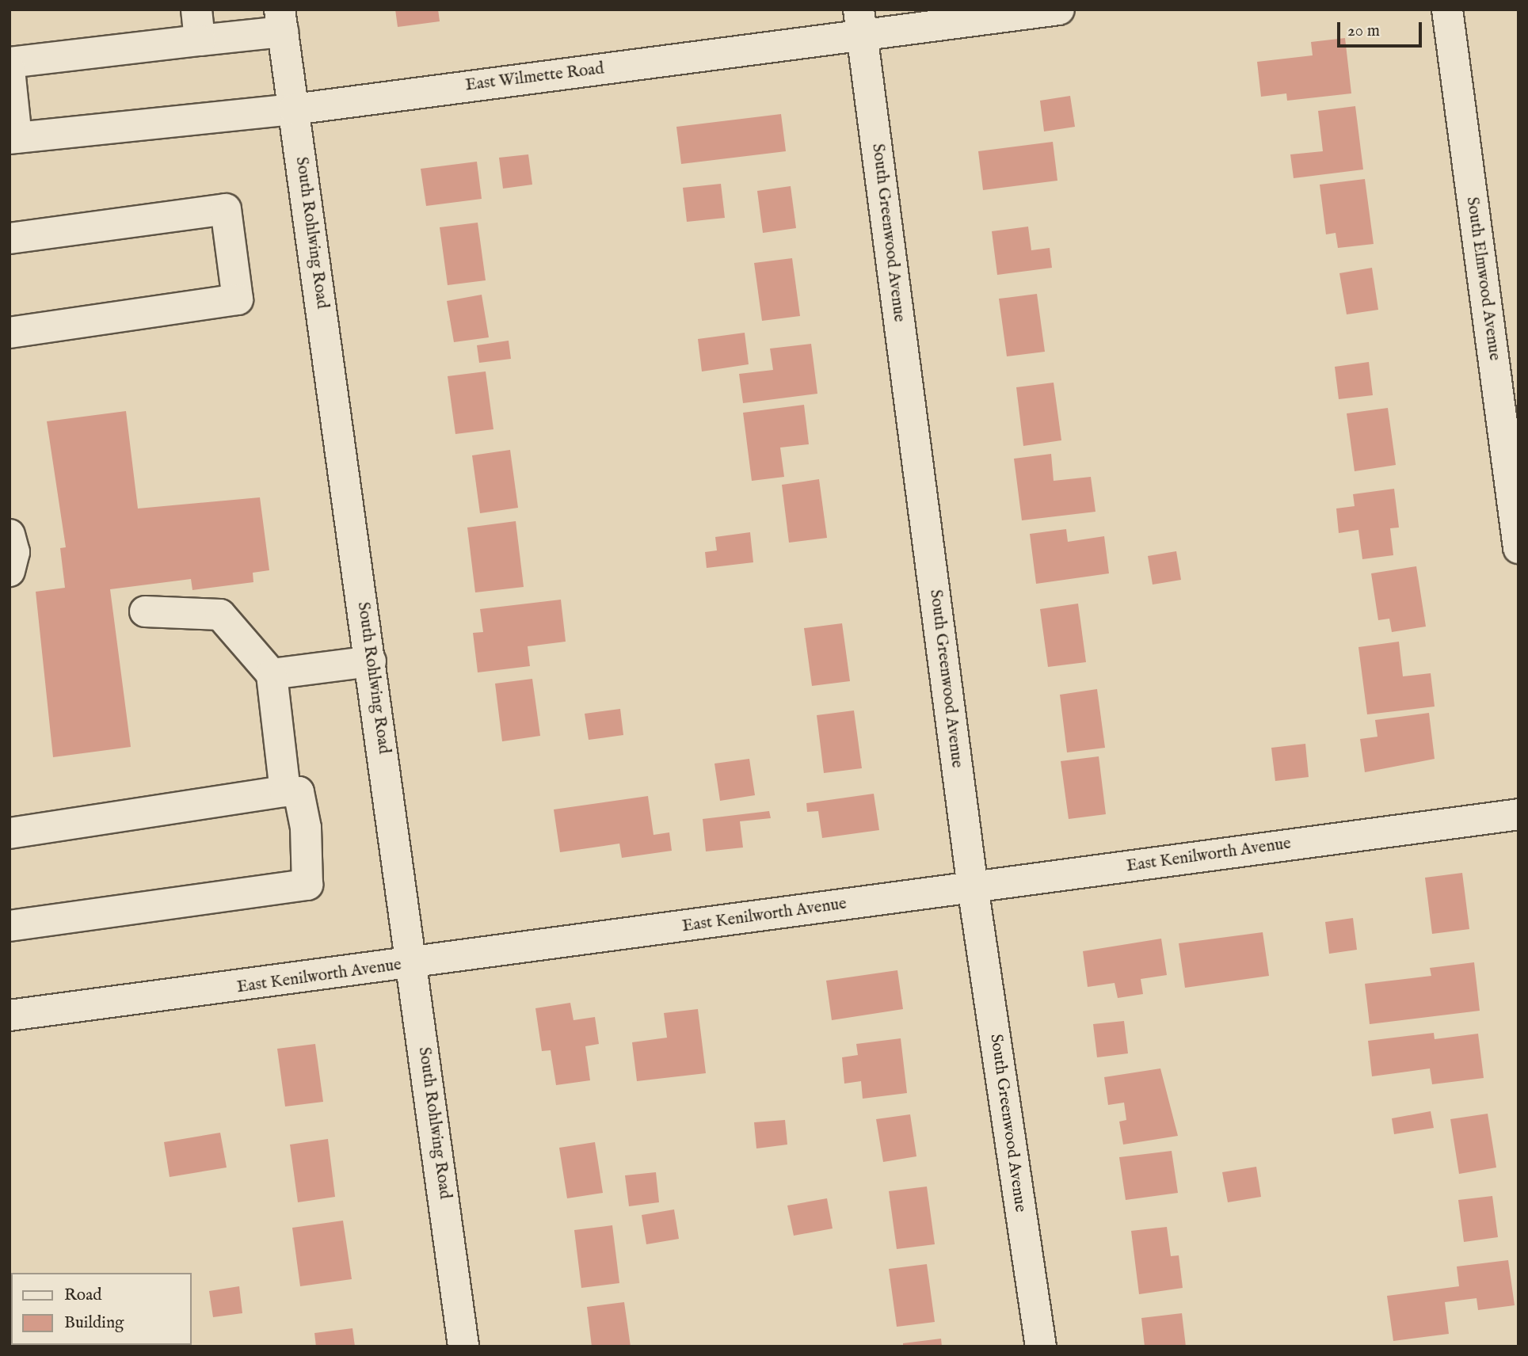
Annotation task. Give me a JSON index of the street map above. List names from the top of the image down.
{
  "streets": {
    "street": [
      "East Wilmette Road",
      "South Rohlwing Road",
      "South Greenwood Avenue",
      "South Elmwood Avenue",
      "East Kenilworth Avenue"
    ]
  },
  "crossings": [
    ["East Wilmette Road", "South Rohlwing Road"],
    ["East Wilmette Road", "South Greenwood Avenue"],
    ["South Rohlwing Road", "East Kenilworth Avenue"],
    ["South Greenwood Avenue", "East Kenilworth Avenue"]
  ],
  "legend": ["Road", "Building"],
  "scale_bar": "20 m"
}
